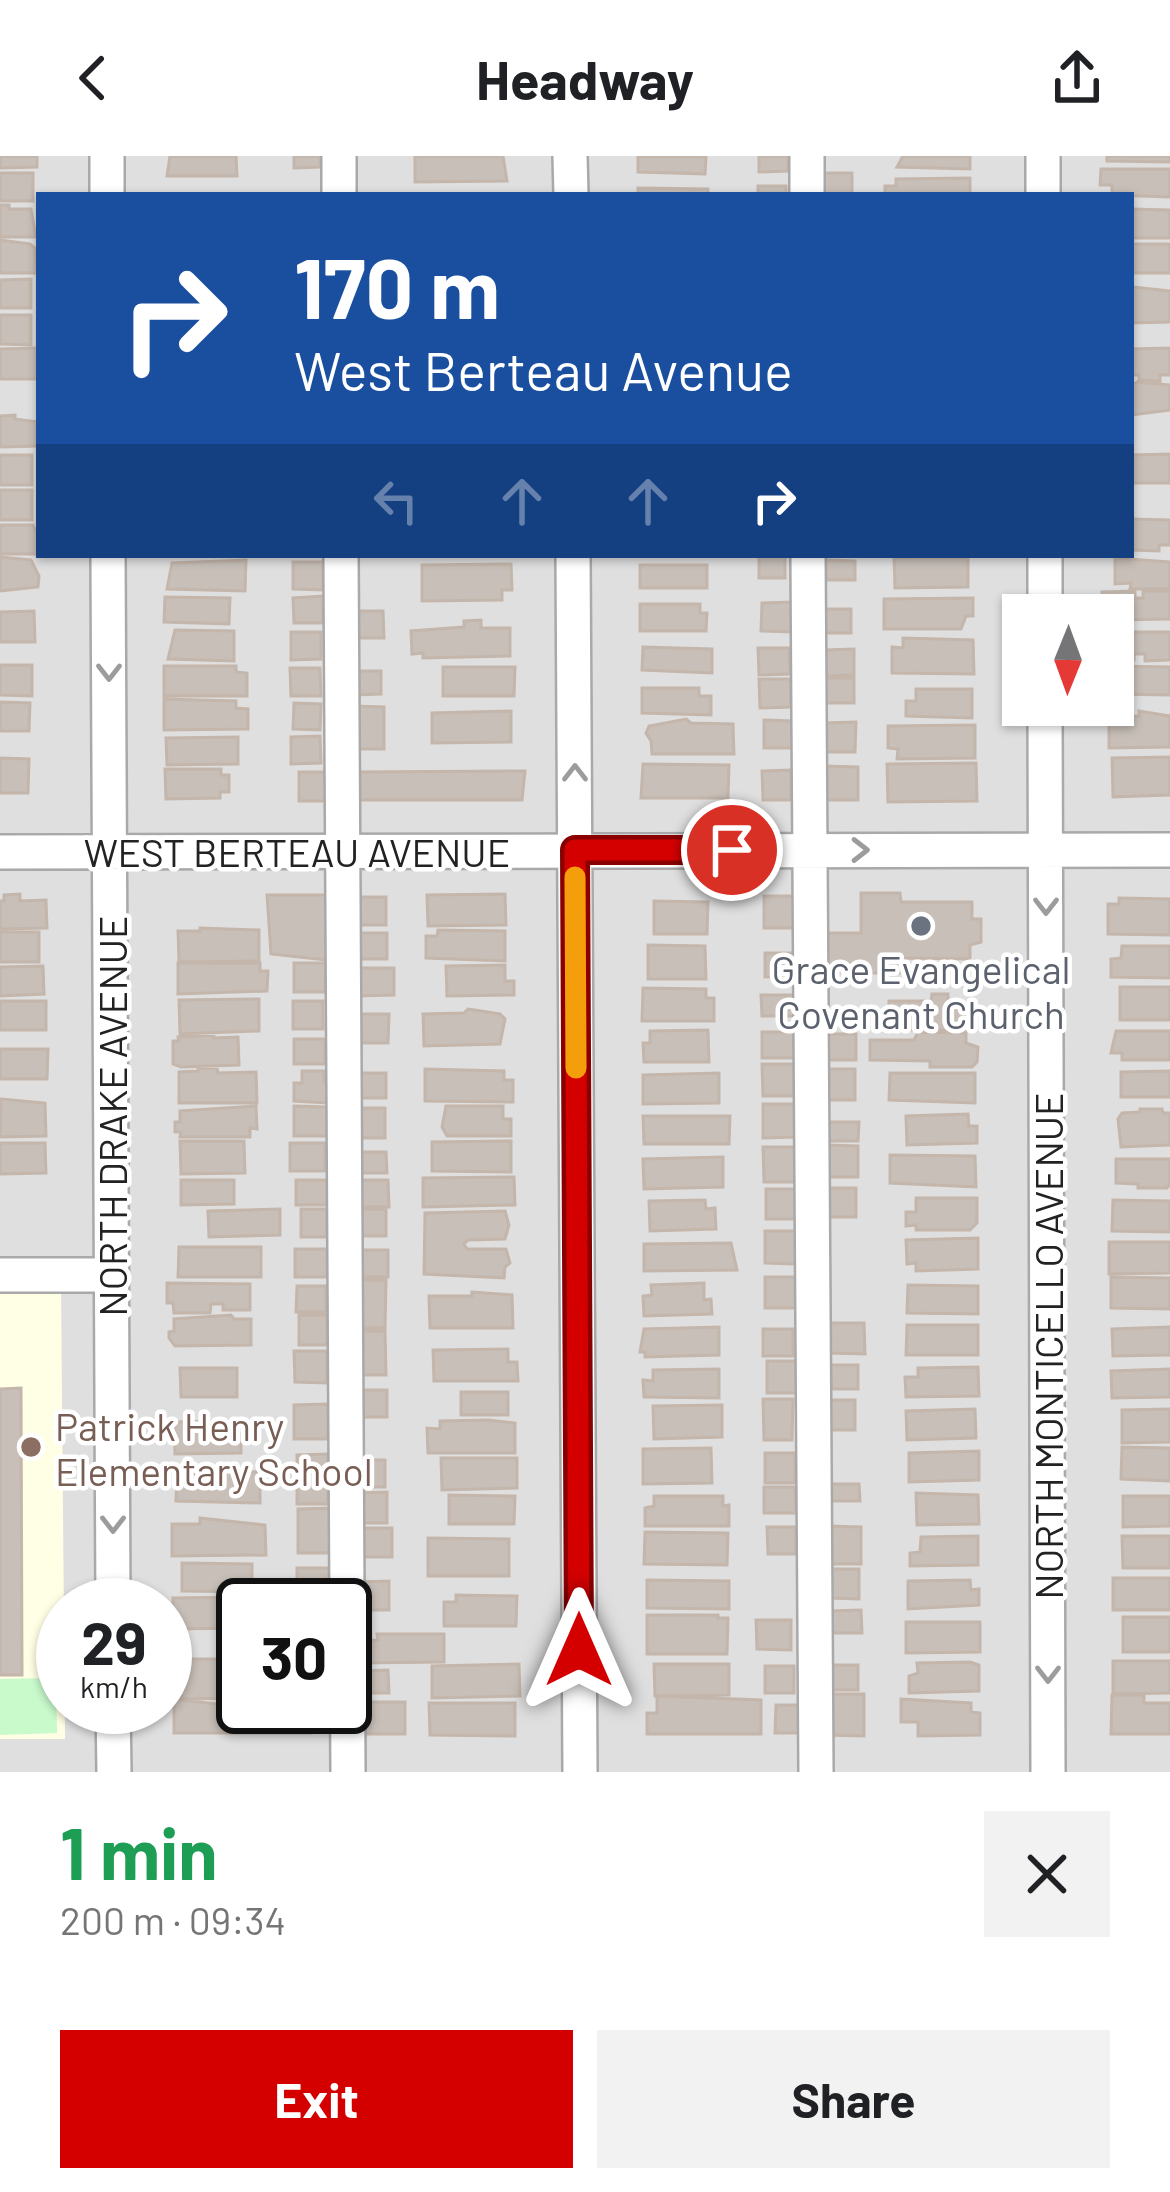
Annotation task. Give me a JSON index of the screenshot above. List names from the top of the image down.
{
  "streets": {
    "street": ["WEST BERTEAU AVENUE", "NORTH DRAKE AVENUE", "NORTH MONTICELLO AVENUE"]
  },
  "crossings": [
    ["WEST BERTEAU AVENUE", "NORTH DRAKE AVENUE"],
    ["WEST BERTEAU AVENUE", "NORTH MONTICELLO AVENUE"]
  ],
  "places": ["Grace Evangelical Covenant Church", "Patrick Henry Elementary School"],
  "north": "bottom",
  "page": {
    "header": "Headway",
    "turn": ["170 m", "West Berteau Avenue"],
    "speed": "29 km/h",
    "limit": "30",
    "heading": ["1 min", "200 m · 09:34"],
    "buttons": ["Exit", "Share"]
  }
}
